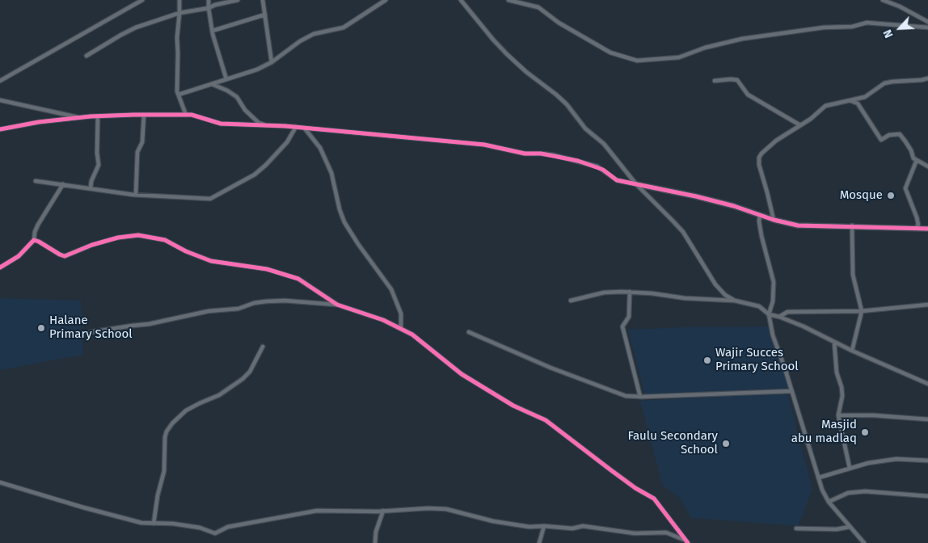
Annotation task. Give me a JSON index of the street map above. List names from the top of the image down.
{
  "places": [
    "Mosque",
    "Halane Primary School",
    "Wajir Succes Primary School",
    "Masjid abu madlaq",
    "Faulu Secondary School"
  ],
  "north": "bottom left"
}
